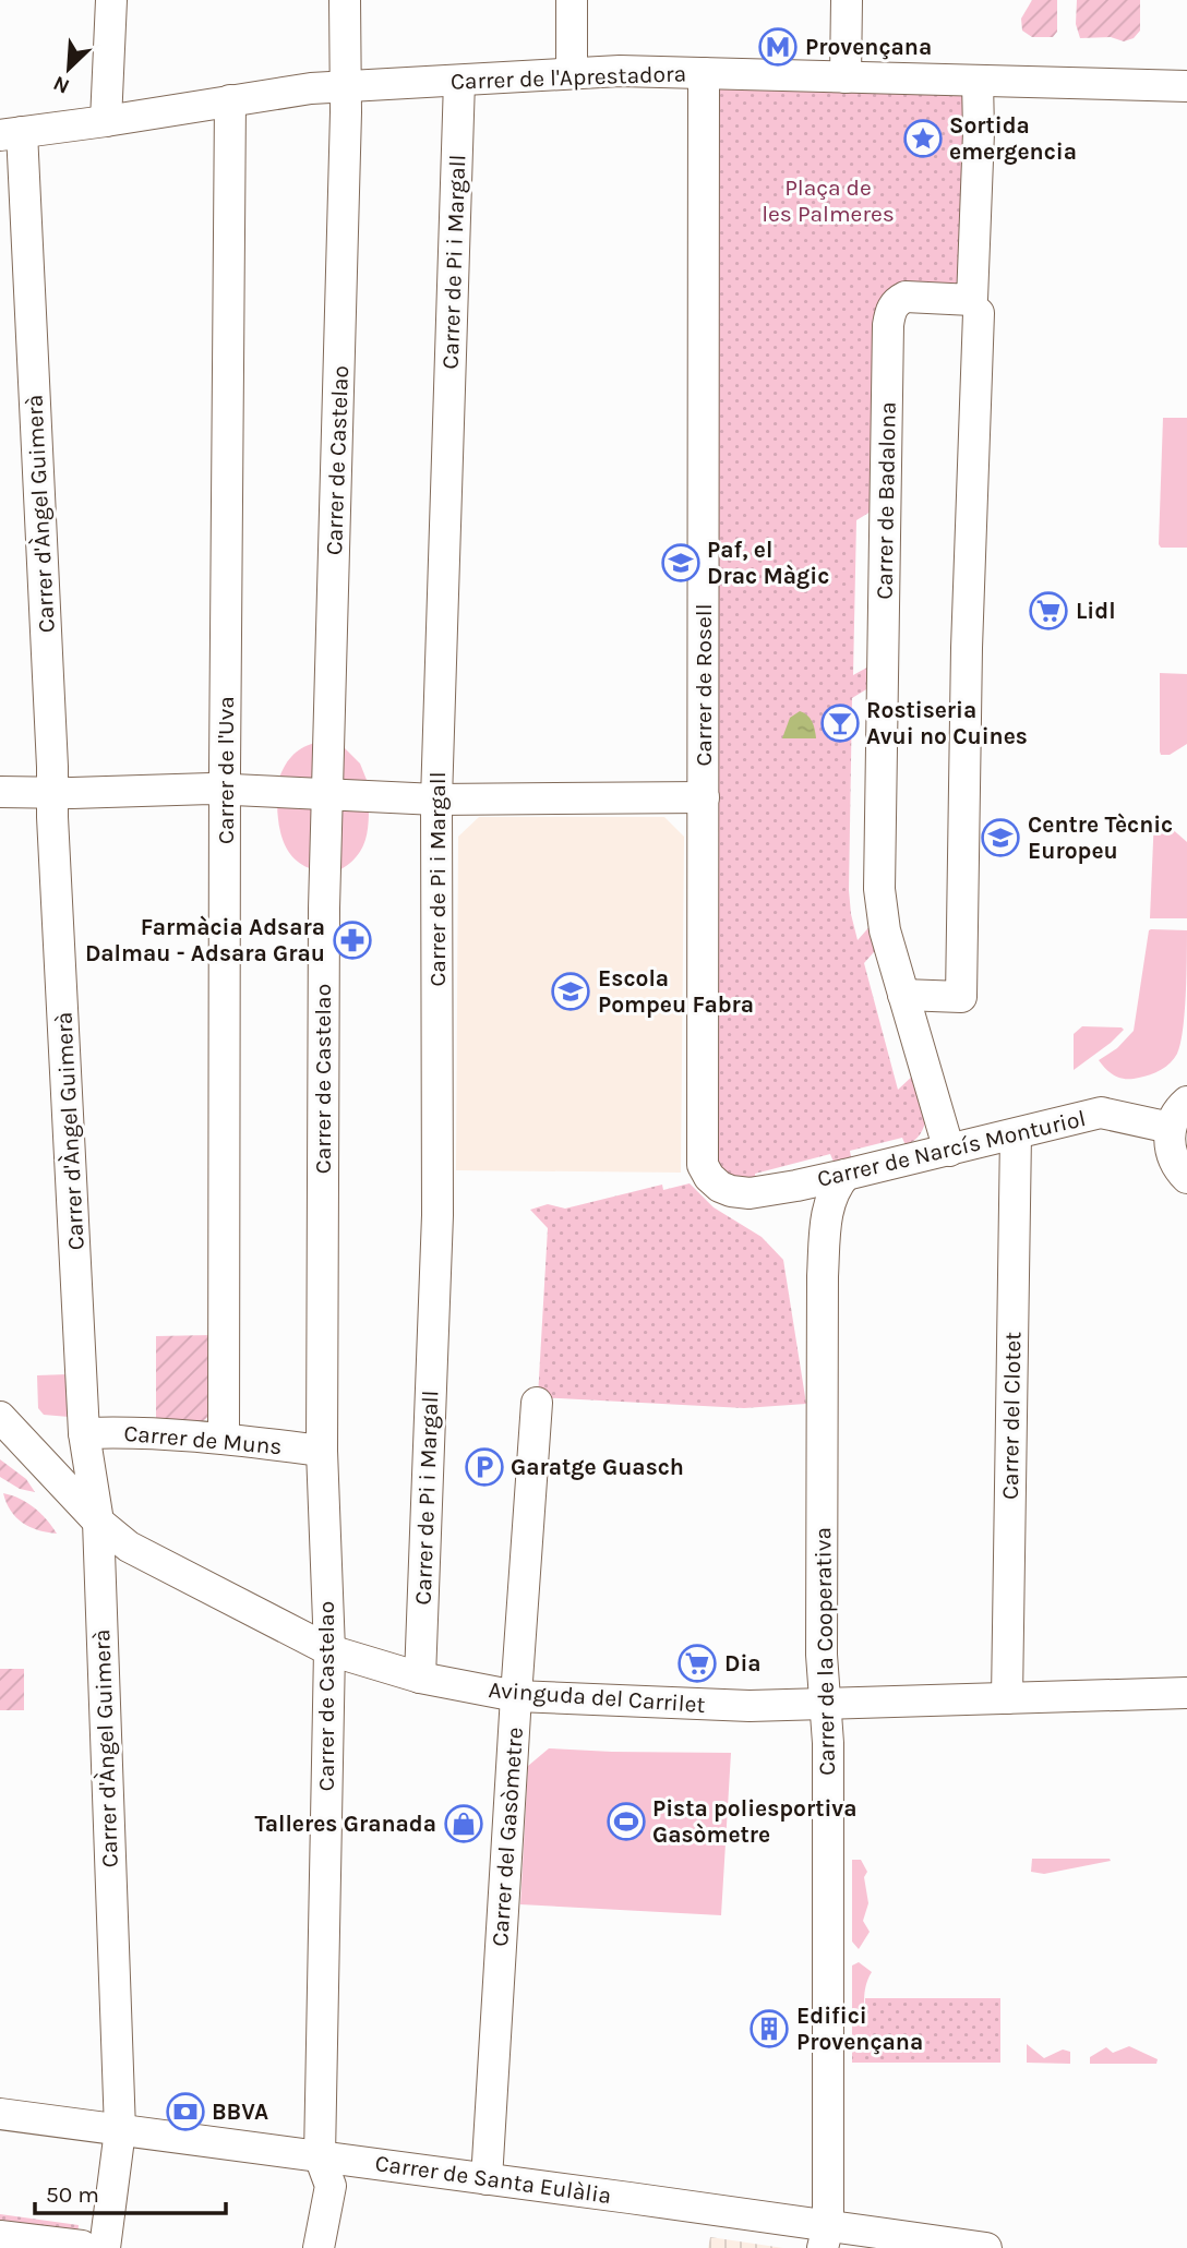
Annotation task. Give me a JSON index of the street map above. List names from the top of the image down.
{
  "streets": {
    "street": [
      "Carrer de l'Aprestadora",
      "Carrer de Pi i Margall",
      "Carrer de Castelao",
      "Carrer de Badalona",
      "Carrer d'Àngel Guimerà",
      "Carrer de Rosell",
      "Carrer de l'Uva",
      "Carrer de Narcís Monturiol",
      "Carrer del Clotet",
      "Carrer de Muns",
      "Carrer de la Cooperativa",
      "Avinguda del Carrilet",
      "Carrer del Gasòmetre",
      "Carrer de Santa Eulàlia"
    ]
  },
  "crossings": [
    ["Carrer de l'Aprestadora", "Carrer de Pi i Margall"],
    ["Carrer de l'Aprestadora", "Carrer de Castelao"],
    ["Carrer de l'Aprestadora", "Carrer de Badalona"],
    ["Carrer de l'Aprestadora", "Carrer d'Àngel Guimerà"],
    ["Carrer de l'Aprestadora", "Carrer de Rosell"],
    ["Carrer de l'Aprestadora", "Carrer de l'Uva"],
    ["Carrer de Pi i Margall", "Avinguda del Carrilet"],
    ["Carrer de Castelao", "Carrer de Muns"],
    ["Carrer de Castelao", "Avinguda del Carrilet"],
    ["Carrer de Castelao", "Carrer de Santa Eulàlia"],
    ["Carrer de Badalona", "Carrer de Narcís Monturiol"],
    ["Carrer d'Àngel Guimerà", "Carrer de Muns"],
    ["Carrer d'Àngel Guimerà", "Avinguda del Carrilet"],
    ["Carrer d'Àngel Guimerà", "Carrer de Santa Eulàlia"],
    ["Carrer de Rosell", "Carrer de Narcís Monturiol"],
    ["Carrer de l'Uva", "Carrer de Muns"],
    ["Carrer de Narcís Monturiol", "Carrer del Clotet"],
    ["Carrer de Narcís Monturiol", "Carrer de la Cooperativa"],
    ["Carrer del Clotet", "Avinguda del Carrilet"],
    ["Carrer de la Cooperativa", "Avinguda del Carrilet"],
    ["Carrer de la Cooperativa", "Carrer de Santa Eulàlia"],
    ["Avinguda del Carrilet", "Carrer del Gasòmetre"],
    ["Carrer del Gasòmetre", "Carrer de Santa Eulàlia"]
  ],
  "parks": ["Plaça de les Palmeres"],
  "places": {
    "metro station": ["Provençana"],
    "place": ["Sortida emergencia"],
    "school or university": ["Paf, el Drac Màgic", "Centre Tècnic Europeu", "Escola Pompeu Fabra"],
    "supermarket": ["Lidl", "Dia"],
    "bar": ["Rostiseria Avui no Cuines"],
    "pharmacy": ["Farmàcia Adsara Dalmau - Adsara Grau"],
    "parking": ["Garatge Guasch"],
    "sports": ["Pista poliesportiva Gasòmetre"],
    "shop": ["Talleres Granada"],
    "building": ["Edifici Provençana"],
    "bank": ["BBVA"]
  },
  "scale_bar": "50 m",
  "north": "bottom left"
}
